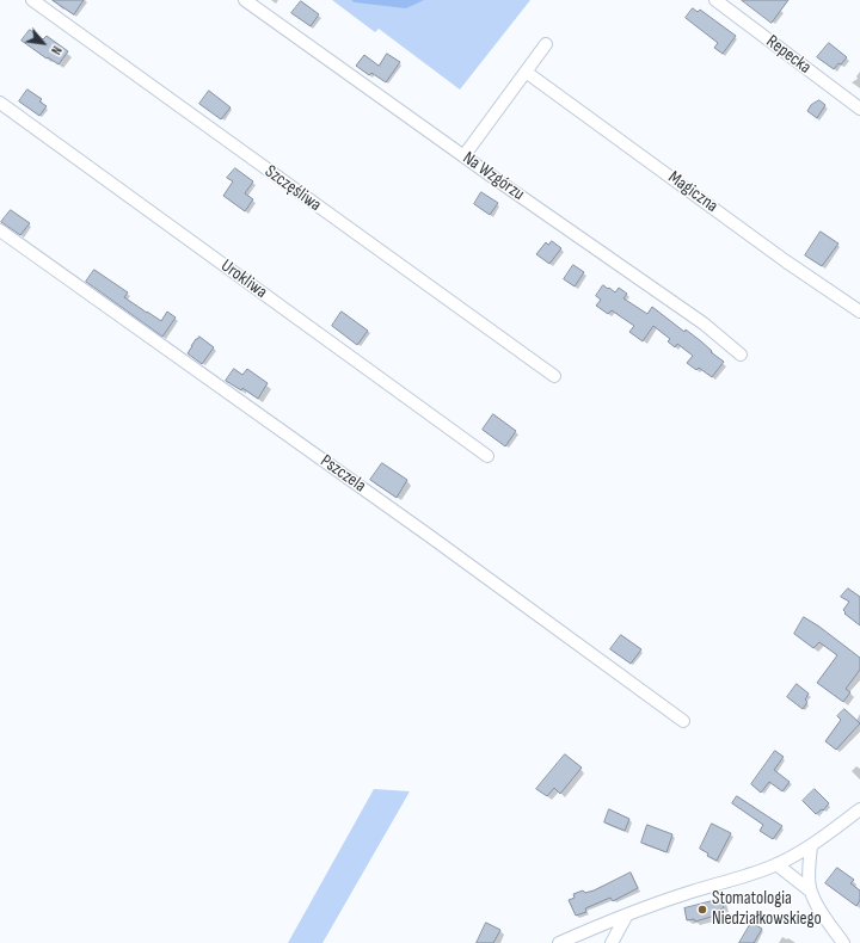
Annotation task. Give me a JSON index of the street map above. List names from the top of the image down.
{
  "streets": {
    "street": [
      "Repecka",
      "Na Wzgórzu",
      "Szczęśliwa",
      "Magiczna",
      "Urokliwa",
      "Pszczela"
    ]
  },
  "places": ["Stomatologia Niedziałkowskiego"],
  "north": "bottom right"
}
